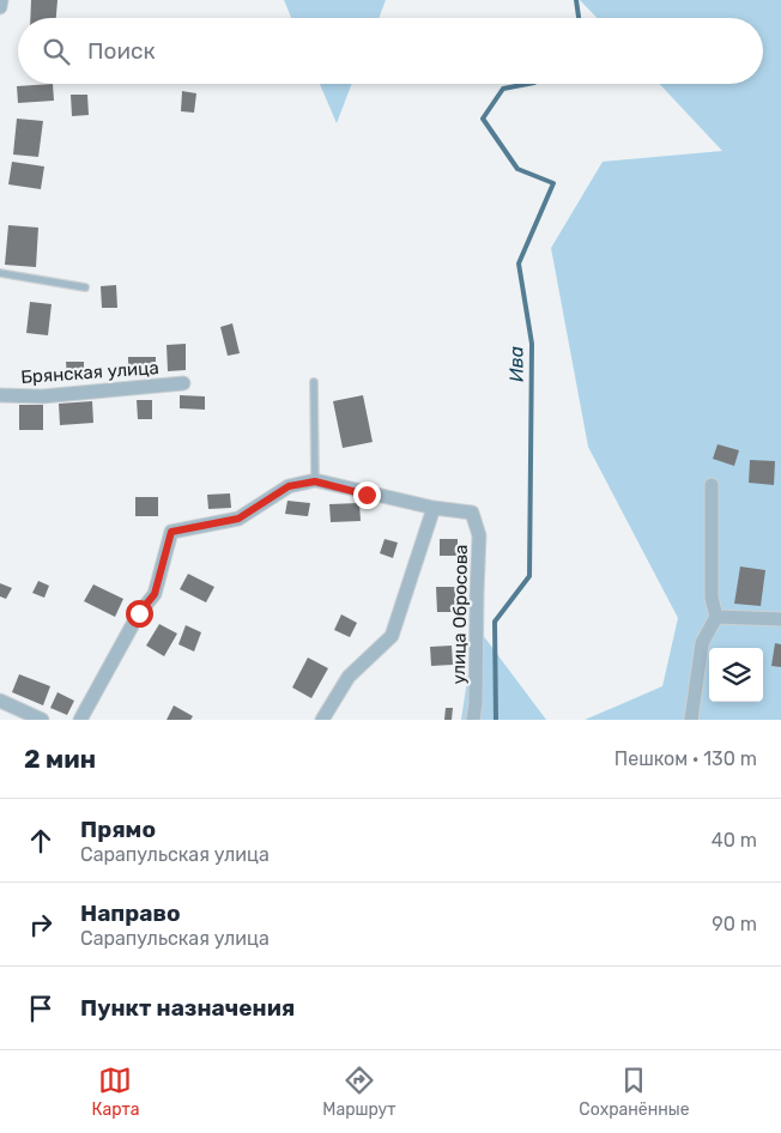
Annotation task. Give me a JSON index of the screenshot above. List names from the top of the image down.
{
  "streets": {
    "street": ["Брянская улица", "улица Обросова"]
  },
  "water": ["Ива"],
  "page": {
    "search": "Поиск",
    "heading": ["2 мин", "Пешком · 130 m"],
    "list": [
      ["Прямо", "Сарапульская улица", "40 m"],
      ["Направо", "Сарапульская улица", "90 m"],
      "Пункт назначения"
    ],
    "nav": ["Карта", "Маршрут", "Сохранённые"]
  }
}
